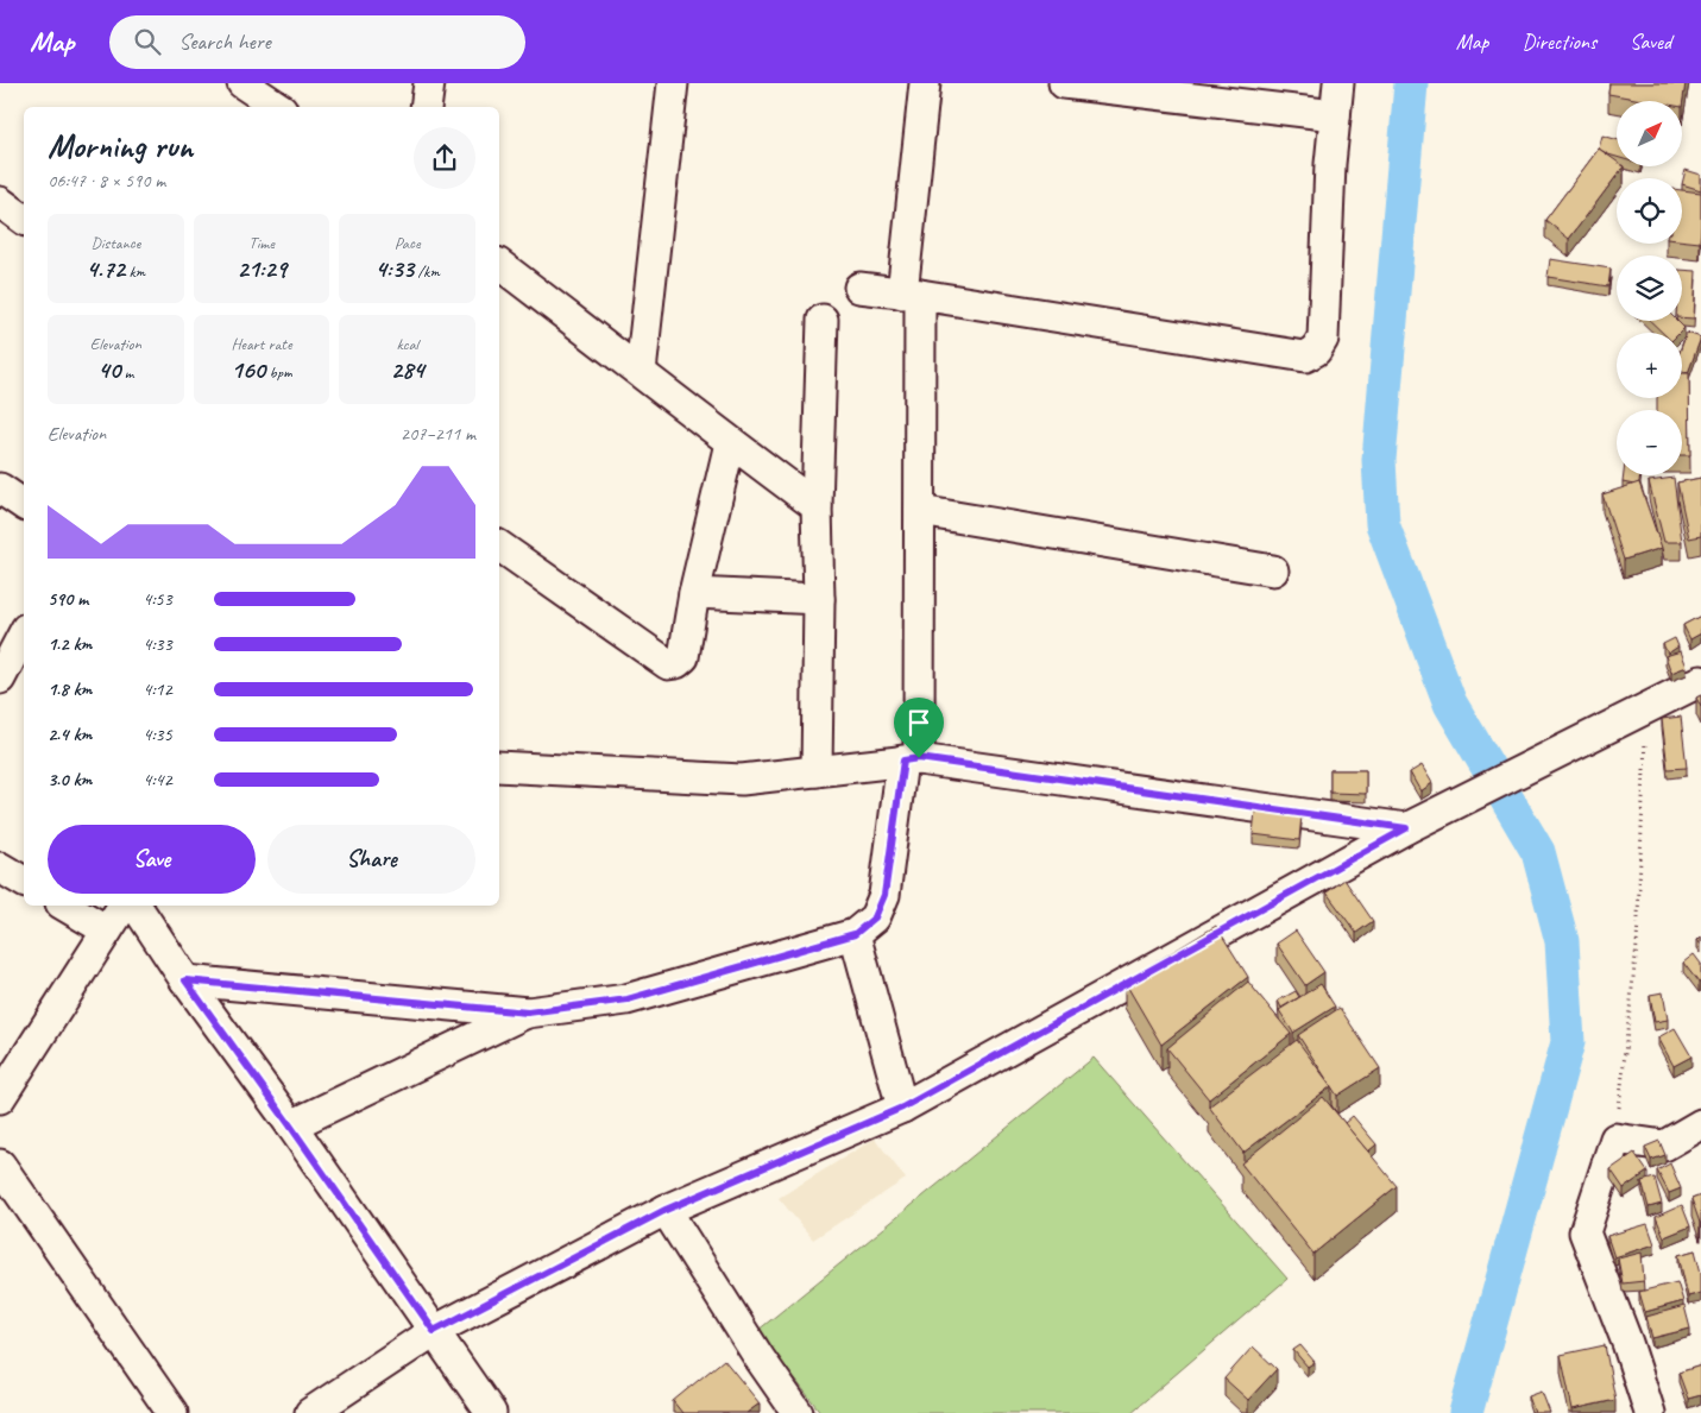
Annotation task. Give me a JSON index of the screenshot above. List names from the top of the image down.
{
  "north": "top right",
  "page": {
    "header": "Map",
    "search": "Search here",
    "nav": ["Map", "Directions", "Saved"],
    "map_buttons": ["+", "−"],
    "heading": ["Morning run", "06:47 · 8 × 590 m"],
    "stats": [
      ["Distance", "4.72 km"],
      ["Time", "21:29"],
      ["Pace", "4:33 /km"],
      ["Elevation", "40 m"],
      ["Heart rate", "160 bpm"],
      ["kcal", "284"]
    ],
    "chart": ["Elevation", "207–211 m"],
    "list": [
      {
        "name": "590 m",
        "note": "4:53"
      },
      {
        "name": "1.2 km",
        "note": "4:33"
      },
      {
        "name": "1.8 km",
        "note": "4:12"
      },
      {
        "name": "2.4 km",
        "note": "4:35"
      },
      {
        "name": "3.0 km",
        "note": "4:42"
      }
    ],
    "buttons": ["Save", "Share"]
  }
}
